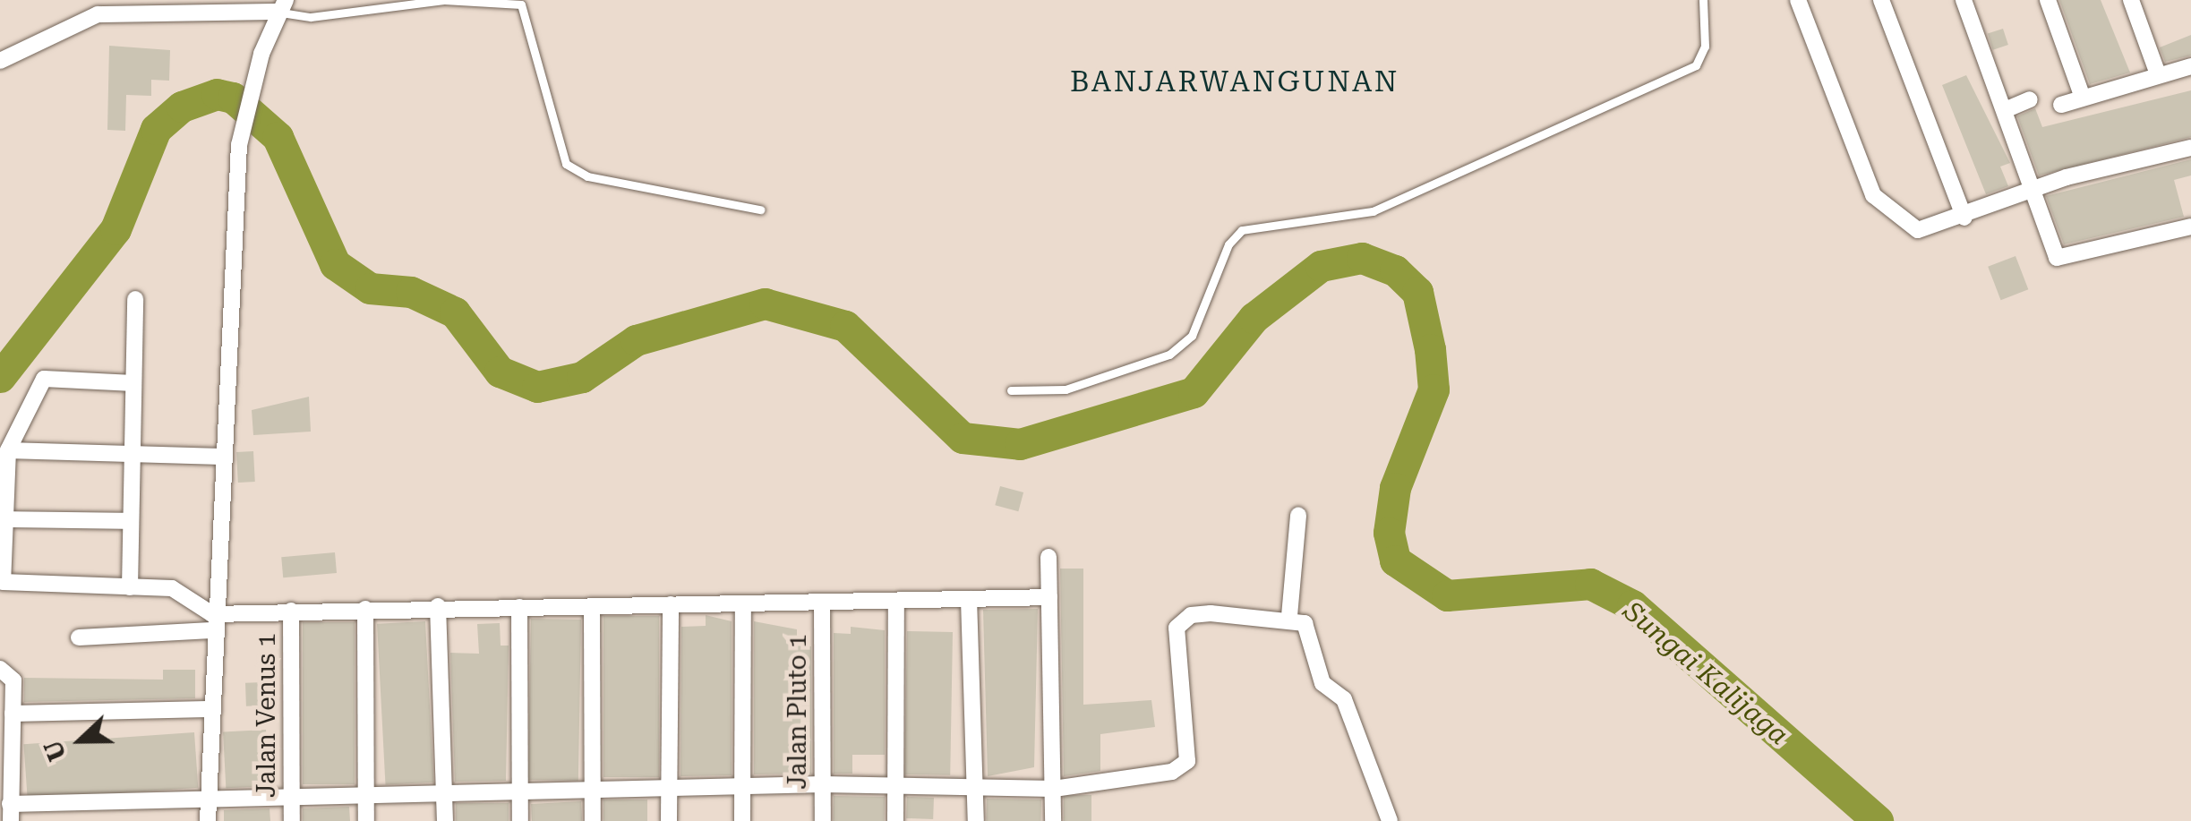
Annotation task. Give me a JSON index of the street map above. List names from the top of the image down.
{
  "streets": {
    "street": ["Jalan Pluto 1", "Jalan Venus 1"]
  },
  "districts": ["BANJARWANGUNAN"],
  "water": ["Sungai Kalijaga"],
  "north": "left"
}
